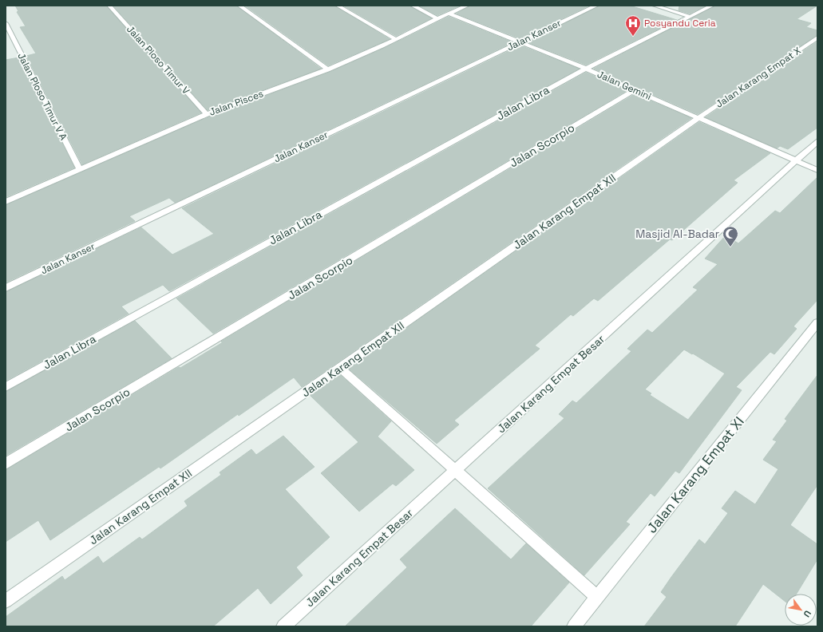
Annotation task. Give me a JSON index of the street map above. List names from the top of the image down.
{
  "streets": {
    "street": [
      "Jalan Kanser",
      "Jalan Ploso Timur V",
      "Jalan Karang Empat X",
      "Jalan Gemini",
      "Jalan Ploso Timur V A",
      "Jalan Pisces",
      "Jalan Libra",
      "Jalan Scorpio",
      "Jalan Karang Empat XII",
      "Jalan Karang Empat Besar",
      "Jalan Karang Empat XI"
    ]
  },
  "crossings": [
    ["Jalan Kanser", "Jalan Gemini"],
    ["Jalan Ploso Timur V", "Jalan Pisces"],
    ["Jalan Karang Empat X", "Jalan Gemini"],
    ["Jalan Karang Empat X", "Jalan Karang Empat XII"],
    ["Jalan Gemini", "Jalan Pisces"],
    ["Jalan Gemini", "Jalan Libra"],
    ["Jalan Gemini", "Jalan Scorpio"],
    ["Jalan Gemini", "Jalan Karang Empat XII"],
    ["Jalan Gemini", "Jalan Karang Empat Besar"],
    ["Jalan Ploso Timur V A", "Jalan Pisces"]
  ],
  "places": {
    "hospital": ["Posyandu Ceria"],
    "mosque": ["Masjid Al-Badar"]
  },
  "north": "bottom right"
}
